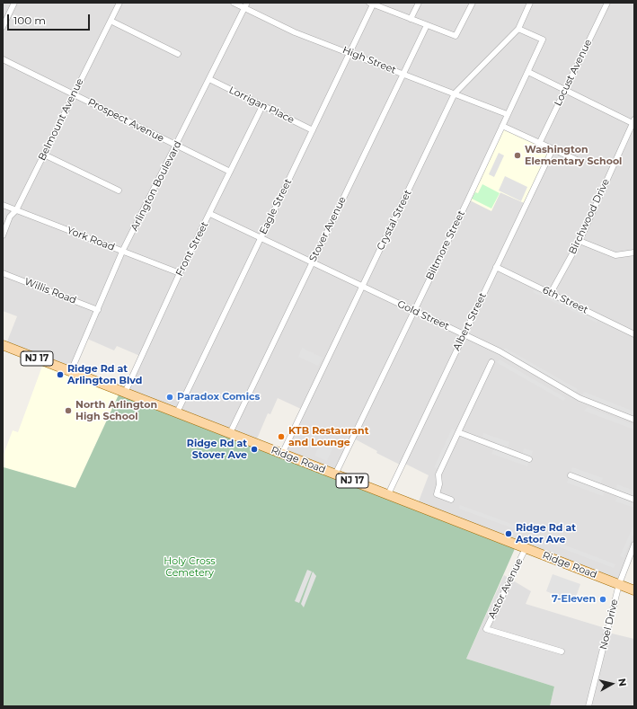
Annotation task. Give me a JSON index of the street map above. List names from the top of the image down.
{
  "streets": {
    "main road": ["NJ 17", "Ridge Road"],
    "street": [
      "High Street",
      "Locust Avenue",
      "Lorrigan Place",
      "Belmount Avenue",
      "Prospect Avenue",
      "Arlington Boulevard",
      "Eagle Street",
      "Birchwood Drive",
      "Crystal Street",
      "Stover Avenue",
      "York Road",
      "Biltmore Street",
      "Front Street",
      "Willis Road",
      "6th Street",
      "Gold Street",
      "Albert Street",
      "Astor Avenue",
      "Noel Drive"
    ]
  },
  "crossings": [
    ["High Street", "Arlington Boulevard"],
    ["High Street", "Eagle Street"],
    ["High Street", "Crystal Street"],
    ["High Street", "Stover Avenue"],
    ["High Street", "Biltmore Street"],
    ["Lorrigan Place", "Arlington Boulevard"],
    ["Lorrigan Place", "Eagle Street"],
    ["Lorrigan Place", "Front Street"],
    ["Belmount Avenue", "Prospect Avenue"],
    ["Belmount Avenue", "York Road"],
    ["Prospect Avenue", "Arlington Boulevard"],
    ["Prospect Avenue", "Front Street"],
    ["Arlington Boulevard", "York Road"],
    ["Arlington Boulevard", "Willis Road"],
    ["Arlington Boulevard", "Ridge Road"],
    ["Eagle Street", "Gold Street"],
    ["Eagle Street", "Ridge Road"],
    ["Birchwood Drive", "6th Street"],
    ["Crystal Street", "Biltmore Street"],
    ["Crystal Street", "Gold Street"],
    ["Crystal Street", "Ridge Road"],
    ["Stover Avenue", "Gold Street"],
    ["Stover Avenue", "Ridge Road"],
    ["York Road", "Front Street"],
    ["Biltmore Street", "Gold Street"],
    ["Biltmore Street", "Ridge Road"],
    ["Front Street", "Gold Street"],
    ["Front Street", "Ridge Road"],
    ["6th Street", "Albert Street"],
    ["Gold Street", "Albert Street"],
    ["Albert Street", "Ridge Road"],
    ["Ridge Road", "Astor Avenue"],
    ["Ridge Road", "Noel Drive"]
  ],
  "parks": ["Holy Cross Cemetery"],
  "places": [
    "Washington Elementary School",
    "Ridge Rd at Arlington Blvd",
    "Paradox Comics",
    "North Arlington High School",
    "KTB Restaurant and Lounge",
    "Ridge Rd at Stover Ave",
    "Ridge Rd at Astor Ave",
    "7-Eleven"
  ],
  "scale_bar": "100 m",
  "north": "right"
}
